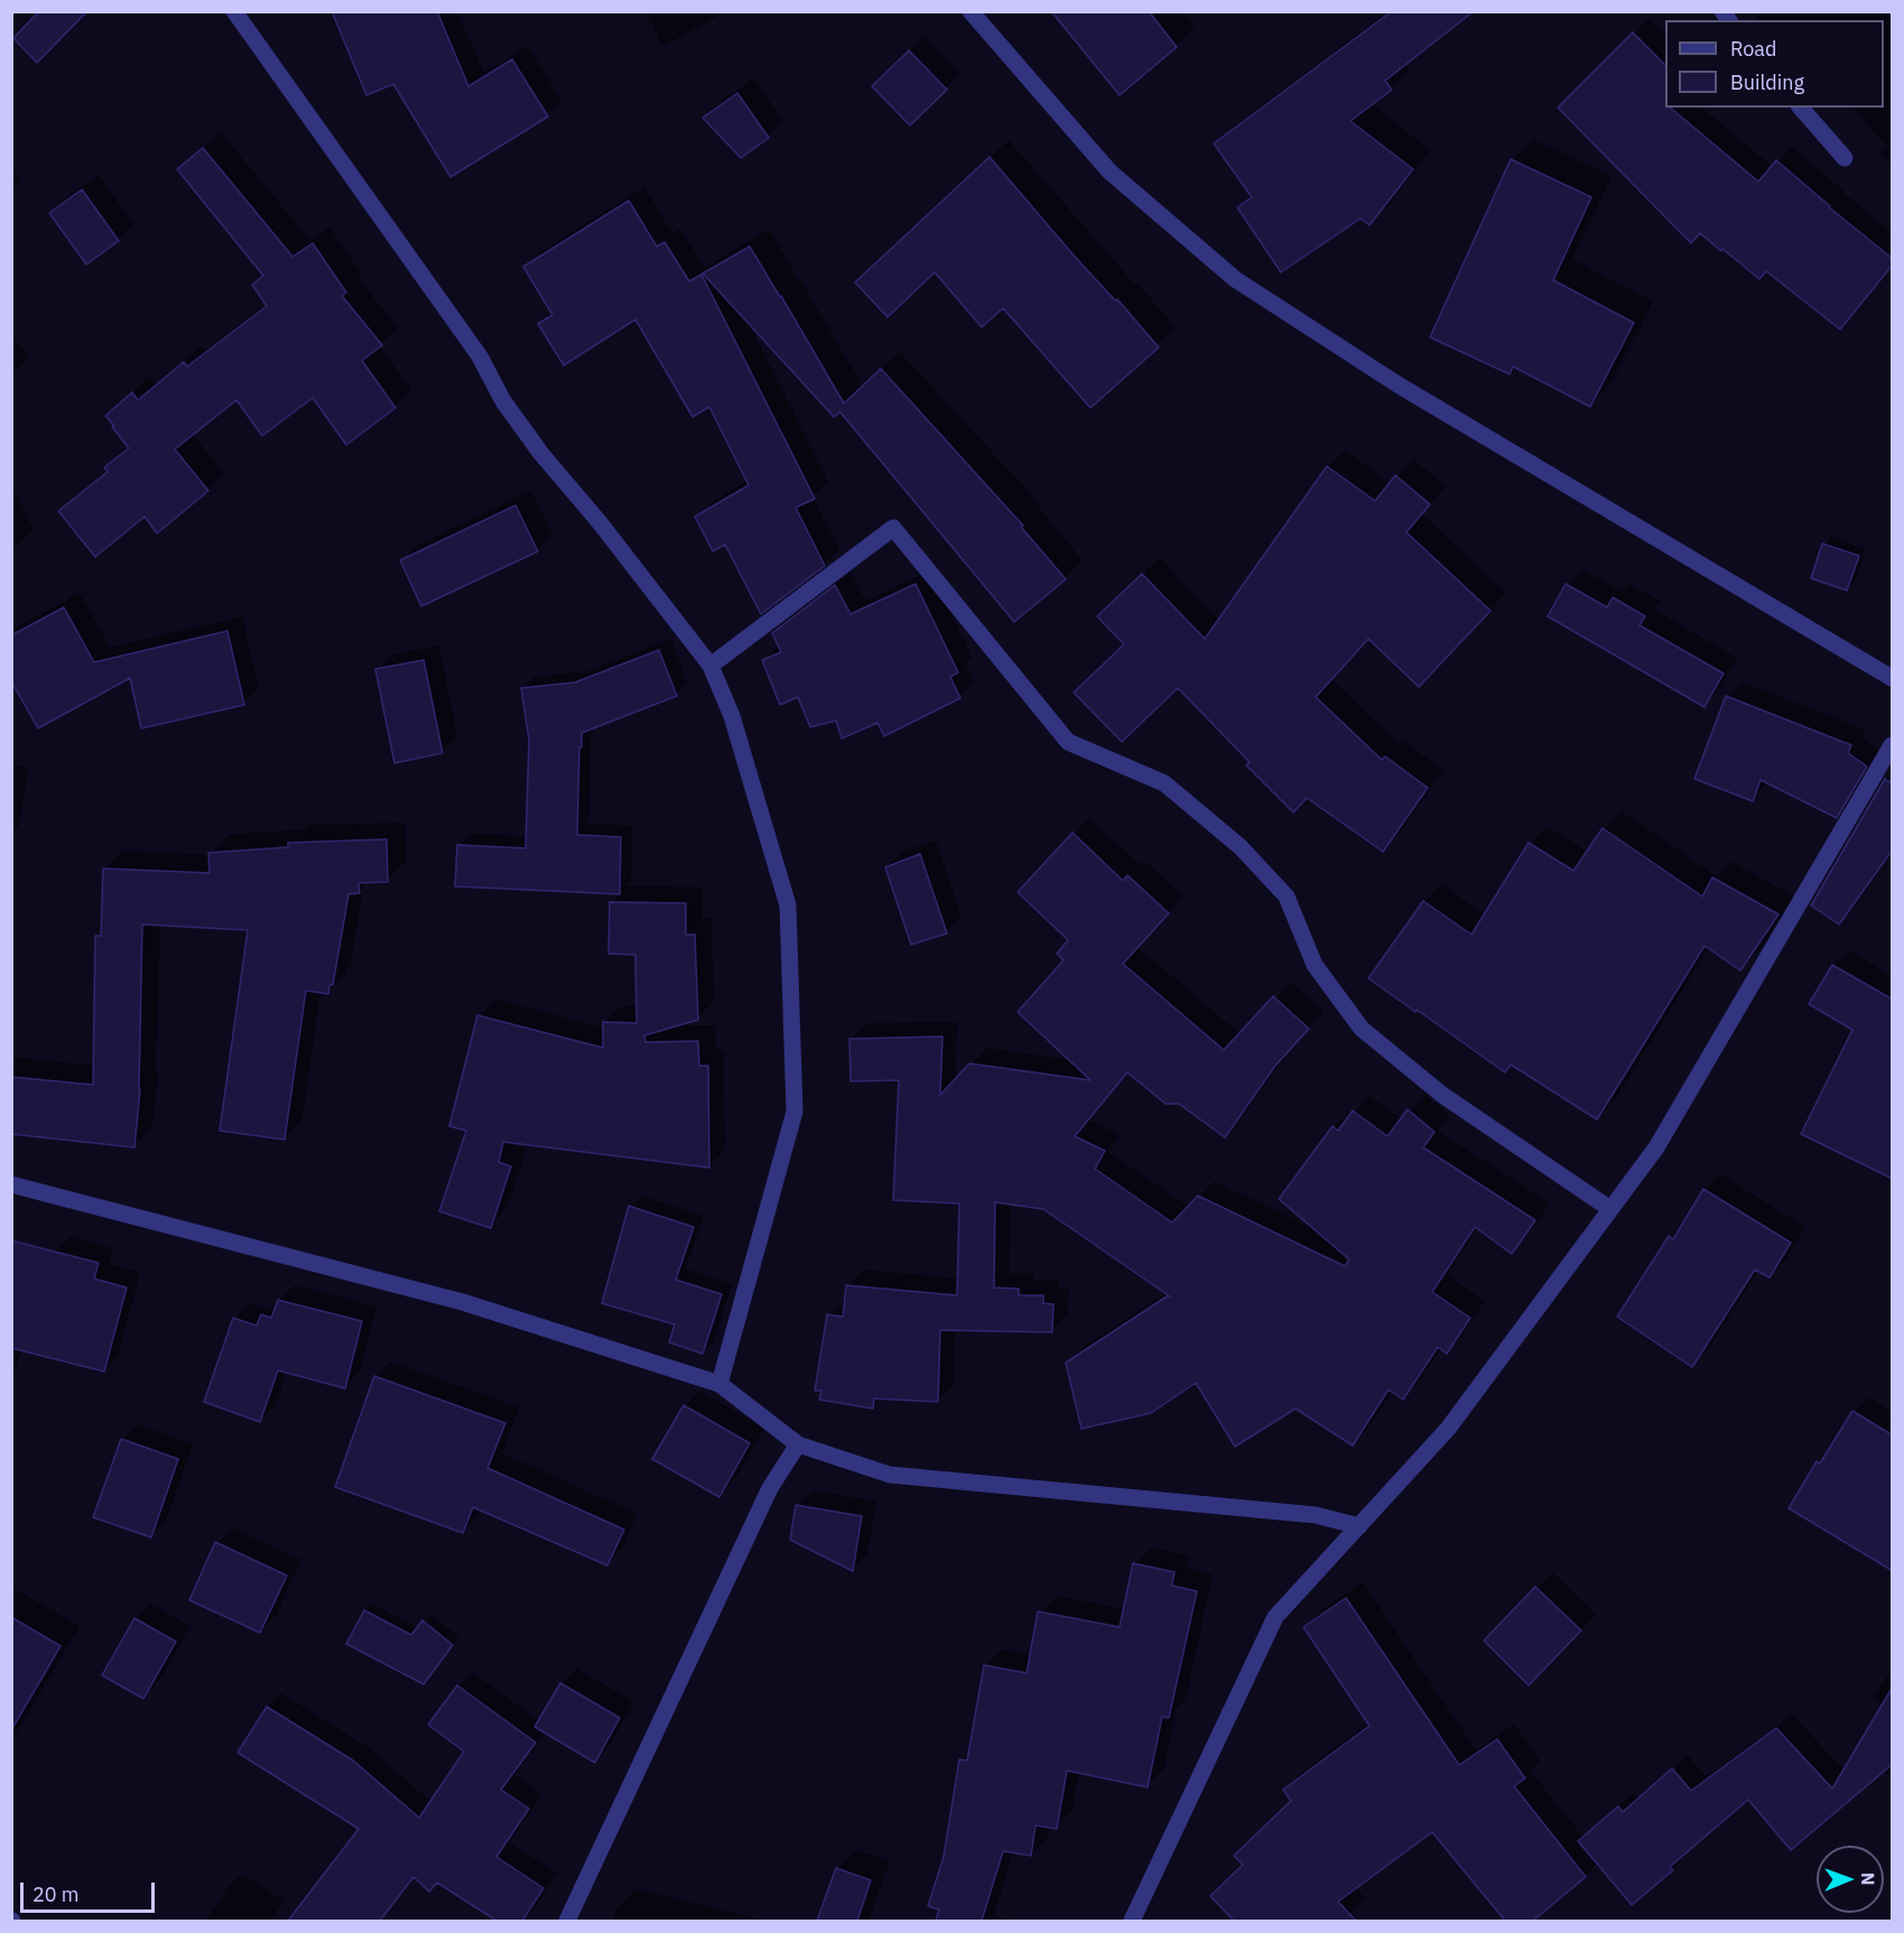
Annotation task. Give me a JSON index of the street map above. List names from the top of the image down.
{
  "legend": ["Road", "Building"],
  "scale_bar": "20 m",
  "north": "right"
}
